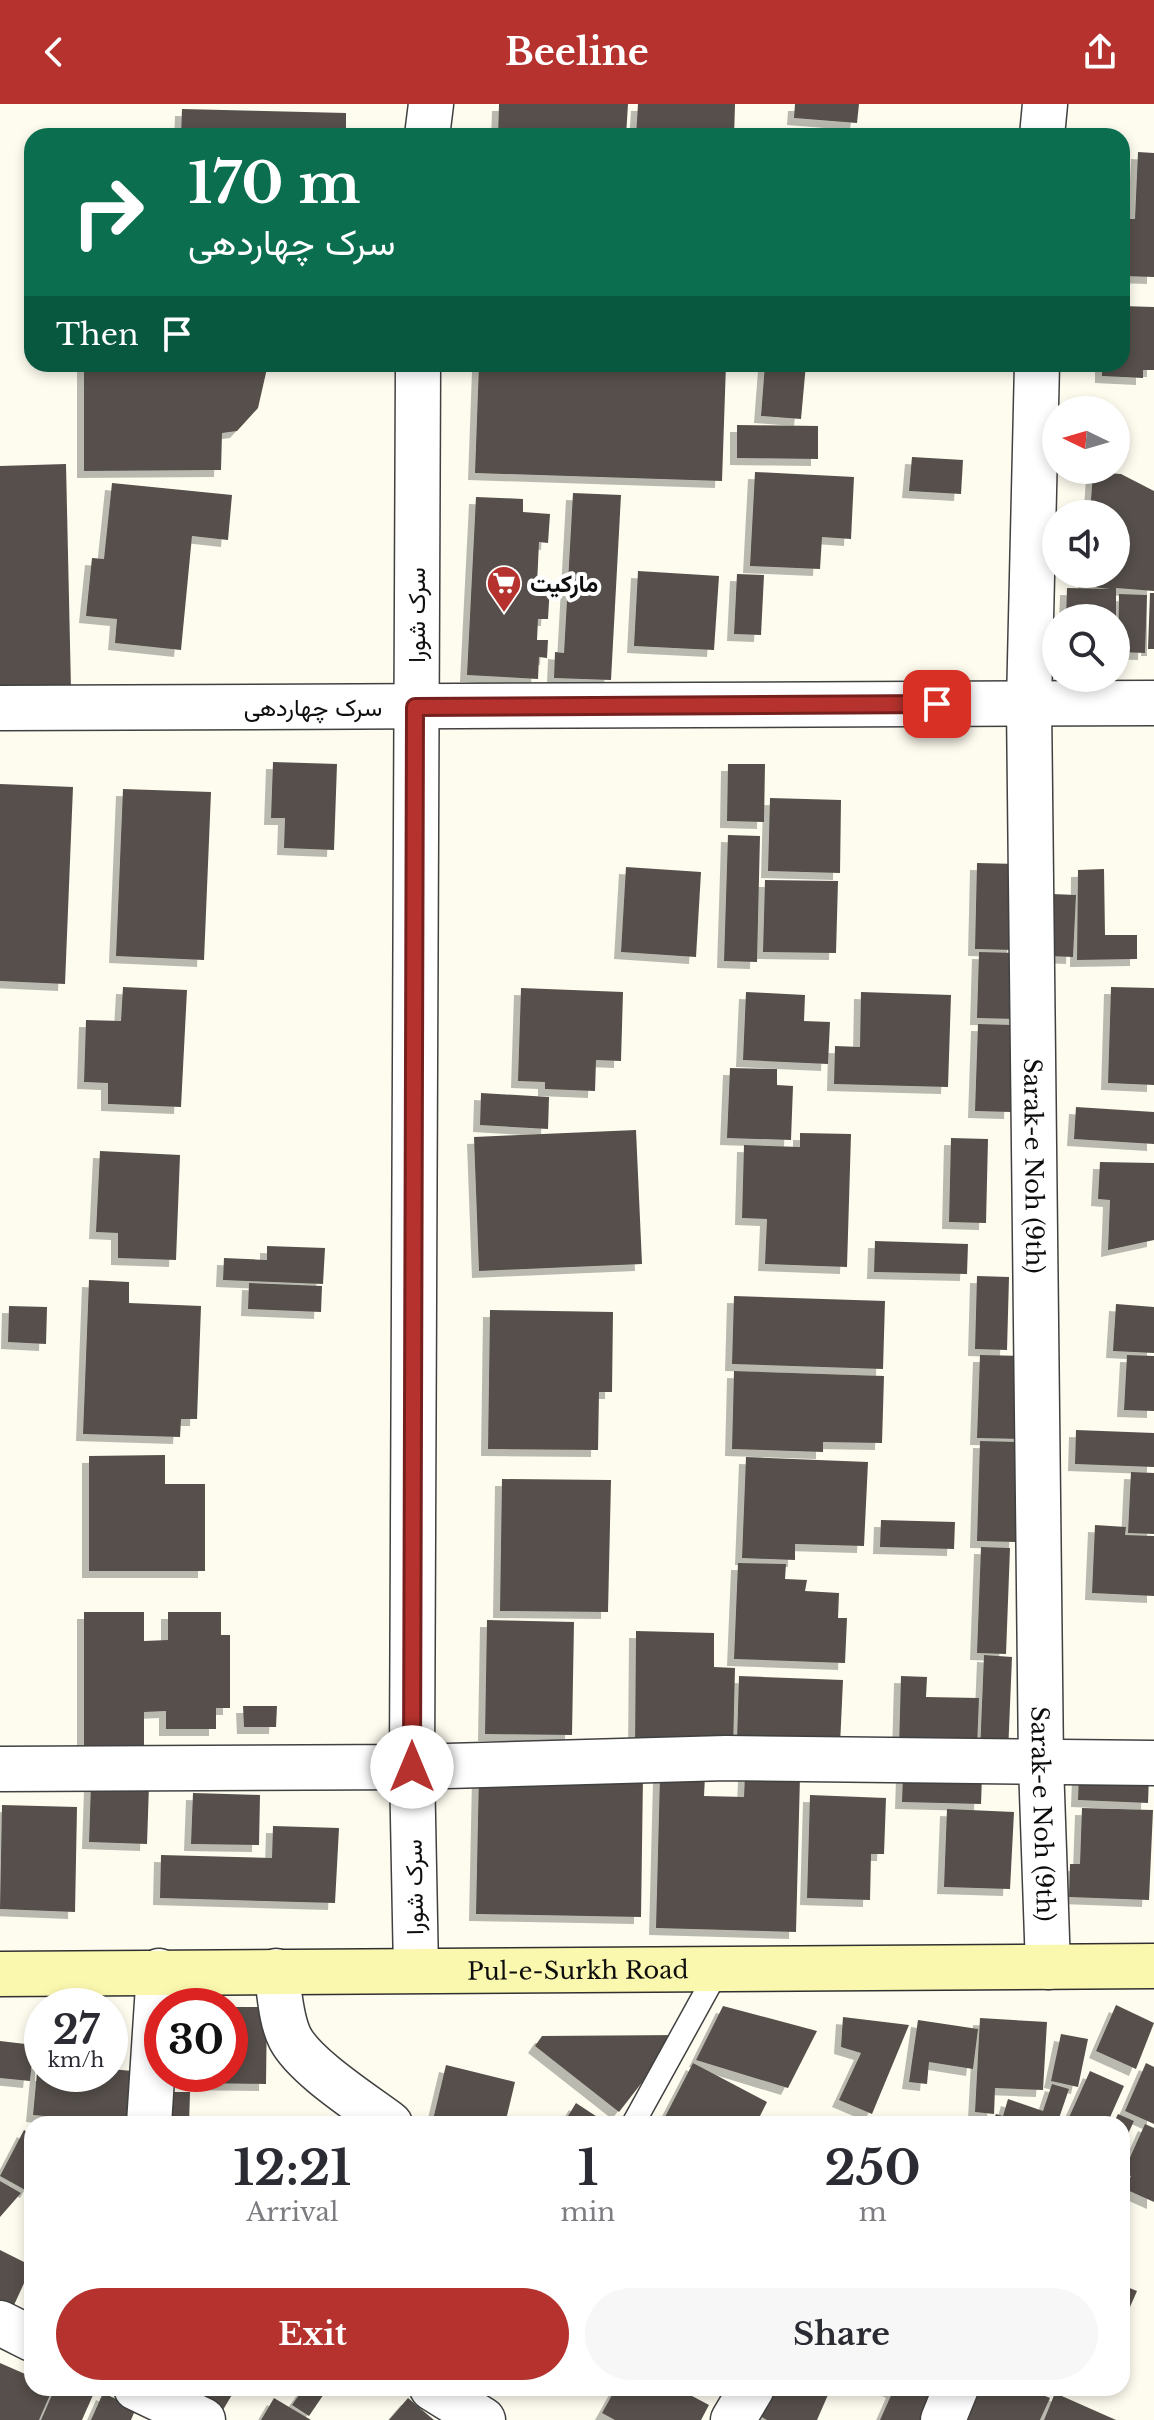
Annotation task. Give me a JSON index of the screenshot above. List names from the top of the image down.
{
  "streets": {
    "street": [
      "سرک شورا",
      "سرک چهاردهی",
      "Sarak-e Noh (9th)",
      "Pul-e-Surkh Road"
    ]
  },
  "crossings": [
    ["سرک شورا", "سرک چهاردهی"],
    ["سرک شورا", "Pul-e-Surkh Road"],
    ["سرک چهاردهی", "Sarak-e Noh (9th)"],
    ["Sarak-e Noh (9th)", "Pul-e-Surkh Road"]
  ],
  "places": {
    "supermarket": ["مارکیت"]
  },
  "north": "left",
  "page": {
    "header": "Beeline",
    "turn": ["170 m", "سرک چهاردهی"],
    "then": "Then",
    "speed": "27 km/h",
    "limit": "30",
    "eta": [
      "12:21",
      "Arrival",
      "1",
      "min",
      "250",
      "m"
    ],
    "buttons": ["Exit", "Share"]
  }
}
